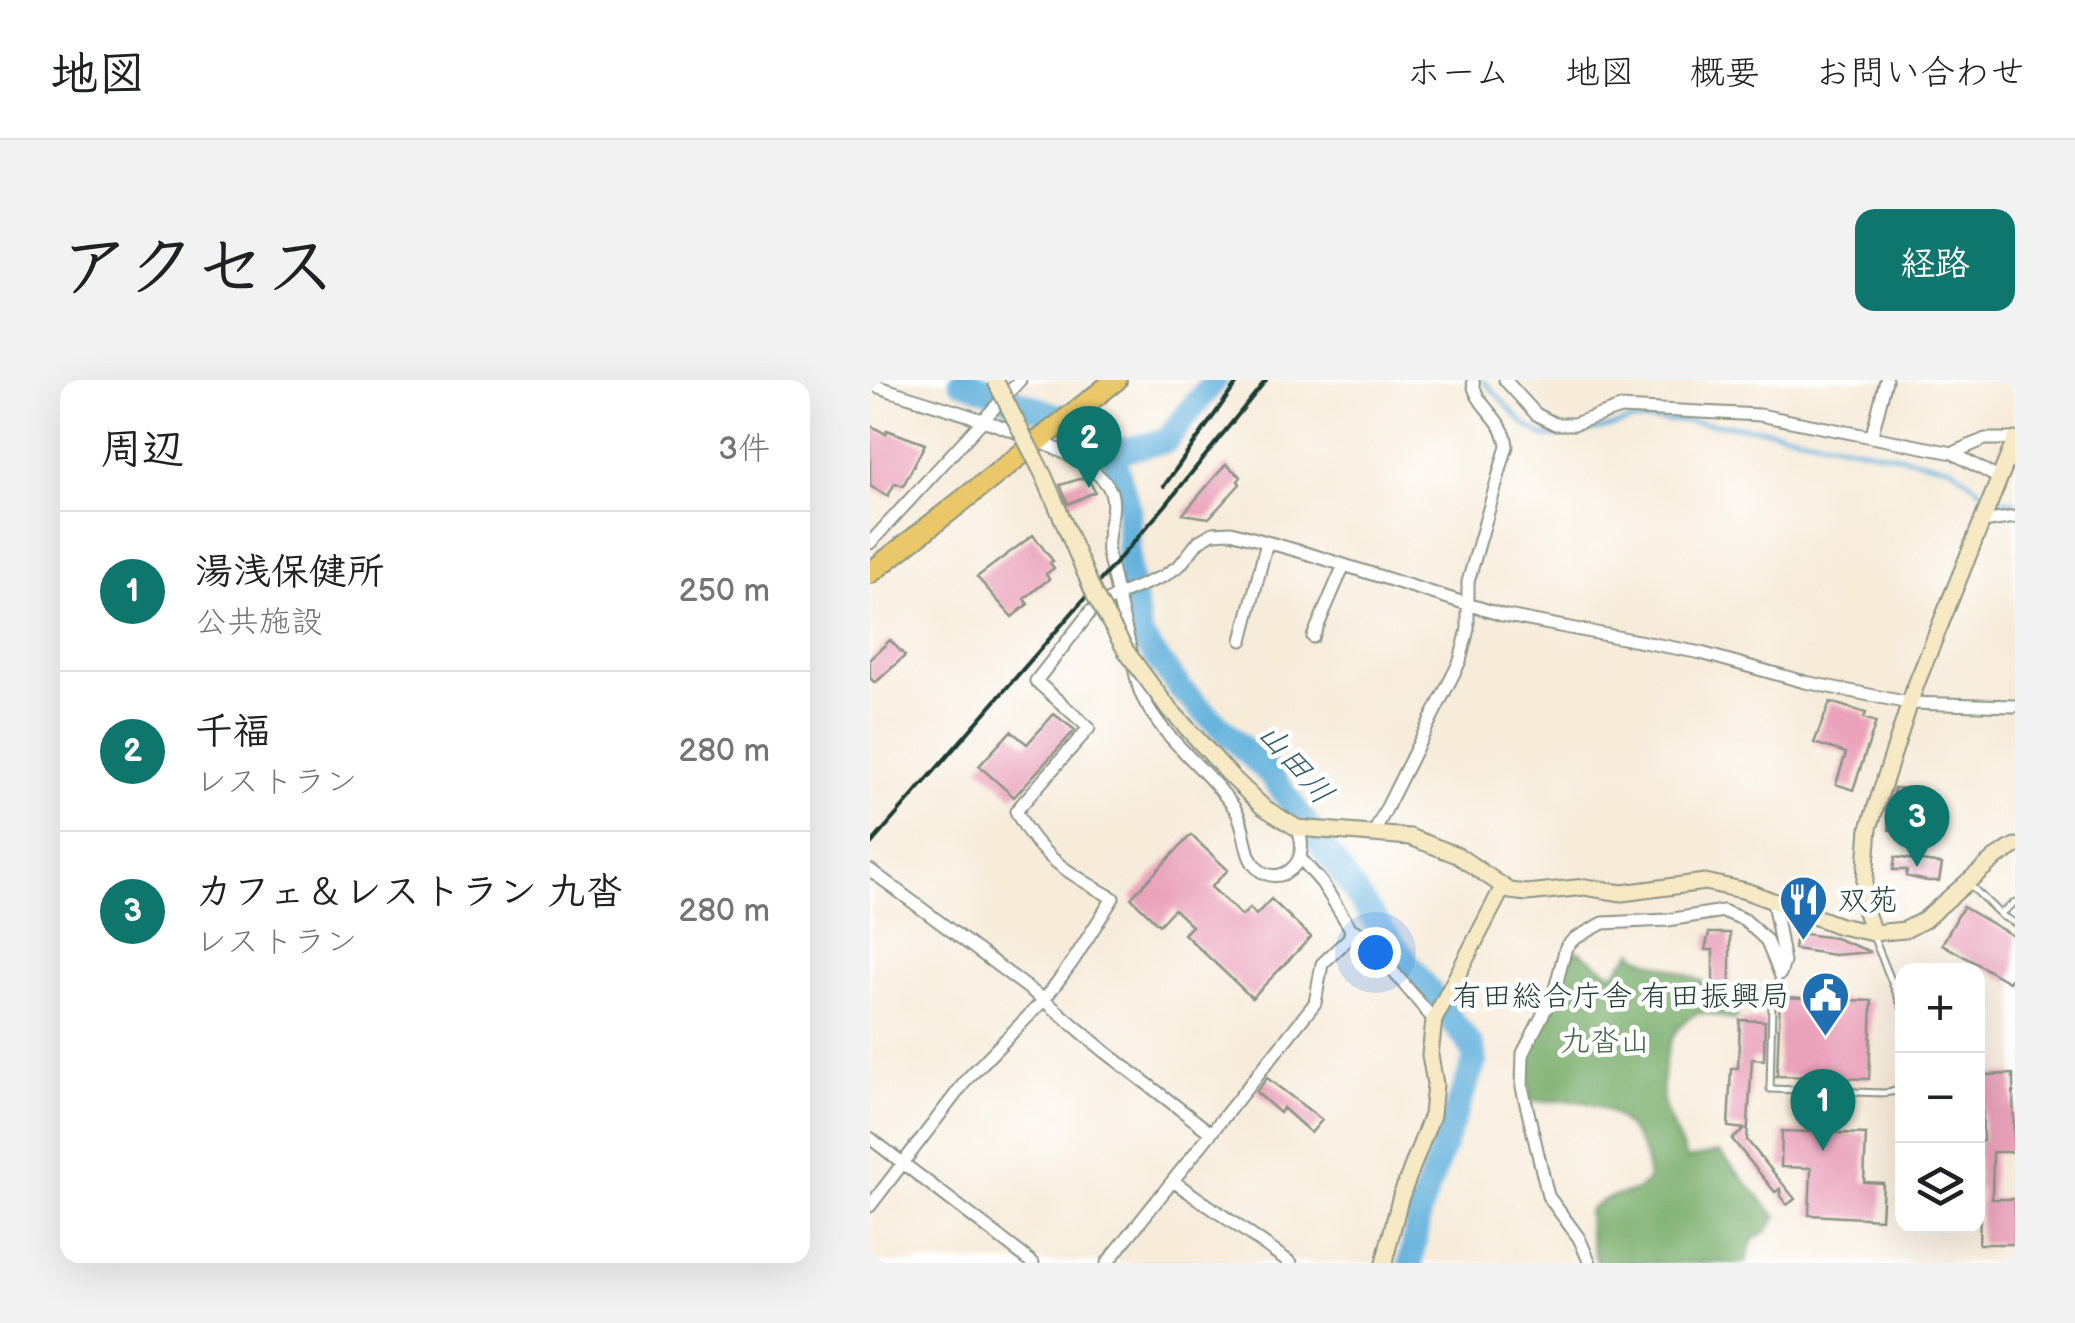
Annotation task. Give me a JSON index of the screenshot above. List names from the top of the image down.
{
  "water": ["山田川"],
  "parks": ["九沓山"],
  "places": {
    "restaurant": ["双苑"],
    "public building": ["有田総合庁舎 有田振興局"]
  },
  "page": {
    "header": "地図",
    "nav": [
      "ホーム",
      "地図",
      "概要",
      "お問い合わせ"
    ],
    "title": "アクセス",
    "buttons": "経路",
    "heading": ["周辺", "3件"],
    "pins": ["2", "3", "1"],
    "list": [
      {
        "mark": "1",
        "name": "湯浅保健所",
        "note": "公共施設",
        "value": "250 m"
      },
      {
        "mark": "2",
        "name": "千福",
        "note": "レストラン",
        "value": "280 m"
      },
      {
        "mark": "3",
        "name": "カフェ＆レストラン 九沓",
        "note": "レストラン",
        "value": "280 m"
      }
    ],
    "map_buttons": ["+", "−"]
  }
}
